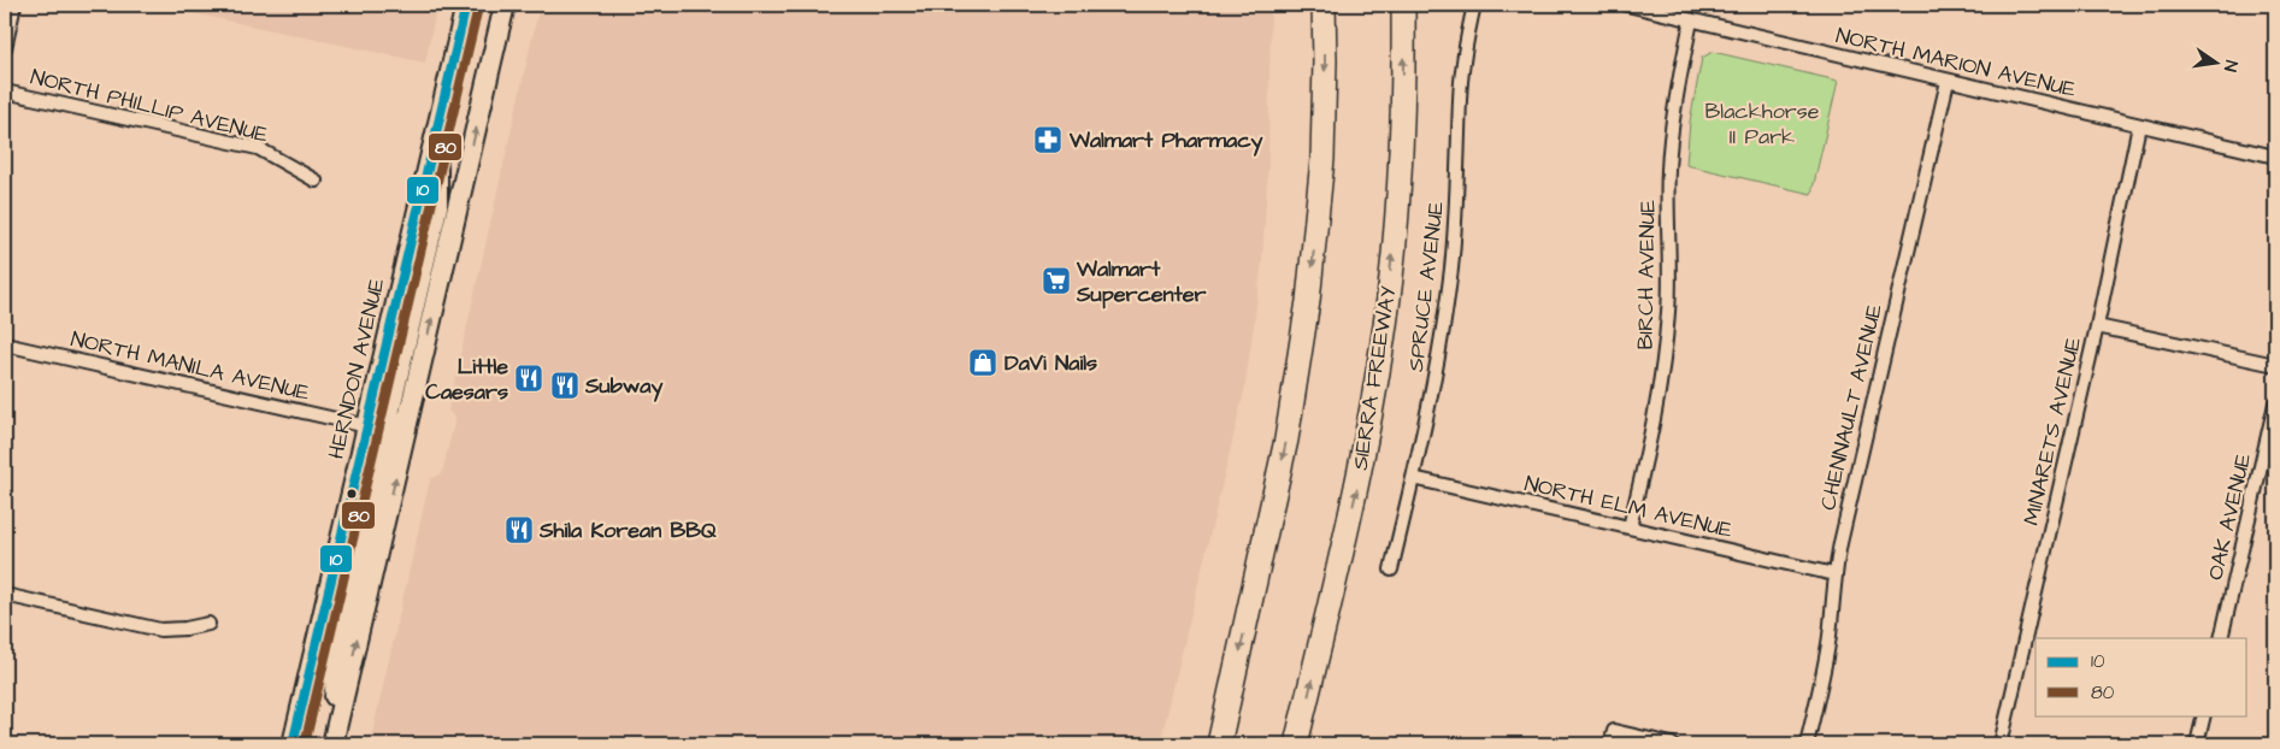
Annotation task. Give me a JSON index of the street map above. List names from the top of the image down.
{
  "streets": {
    "highway": ["SIERRA FREEWAY"],
    "main road": ["HERNDON AVENUE"],
    "street": [
      "NORTH MARION AVENUE",
      "NORTH PHILLIP AVENUE",
      "BIRCH AVENUE",
      "SPRUCE AVENUE",
      "NORTH MANILA AVENUE",
      "CHENNAULT AVENUE",
      "MINARETS AVENUE",
      "NORTH ELM AVENUE",
      "OAK AVENUE"
    ]
  },
  "crossings": [
    ["NORTH MARION AVENUE", "BIRCH AVENUE"],
    ["NORTH MARION AVENUE", "CHENNAULT AVENUE"],
    ["NORTH MARION AVENUE", "MINARETS AVENUE"],
    ["BIRCH AVENUE", "NORTH ELM AVENUE"],
    ["SPRUCE AVENUE", "NORTH ELM AVENUE"],
    ["NORTH MANILA AVENUE", "HERNDON AVENUE"],
    ["CHENNAULT AVENUE", "NORTH ELM AVENUE"]
  ],
  "parks": ["Blackhorse II Park"],
  "places": {
    "pharmacy": ["Walmart Pharmacy"],
    "supermarket": ["Walmart Supercenter"],
    "shop": ["DaVi Nails"],
    "restaurant": ["Little Caesars", "Subway", "Shila Korean BBQ"]
  },
  "lines": ["transit line 10", "transit line 80"],
  "legend": ["10", "80"],
  "north": "right"
}
